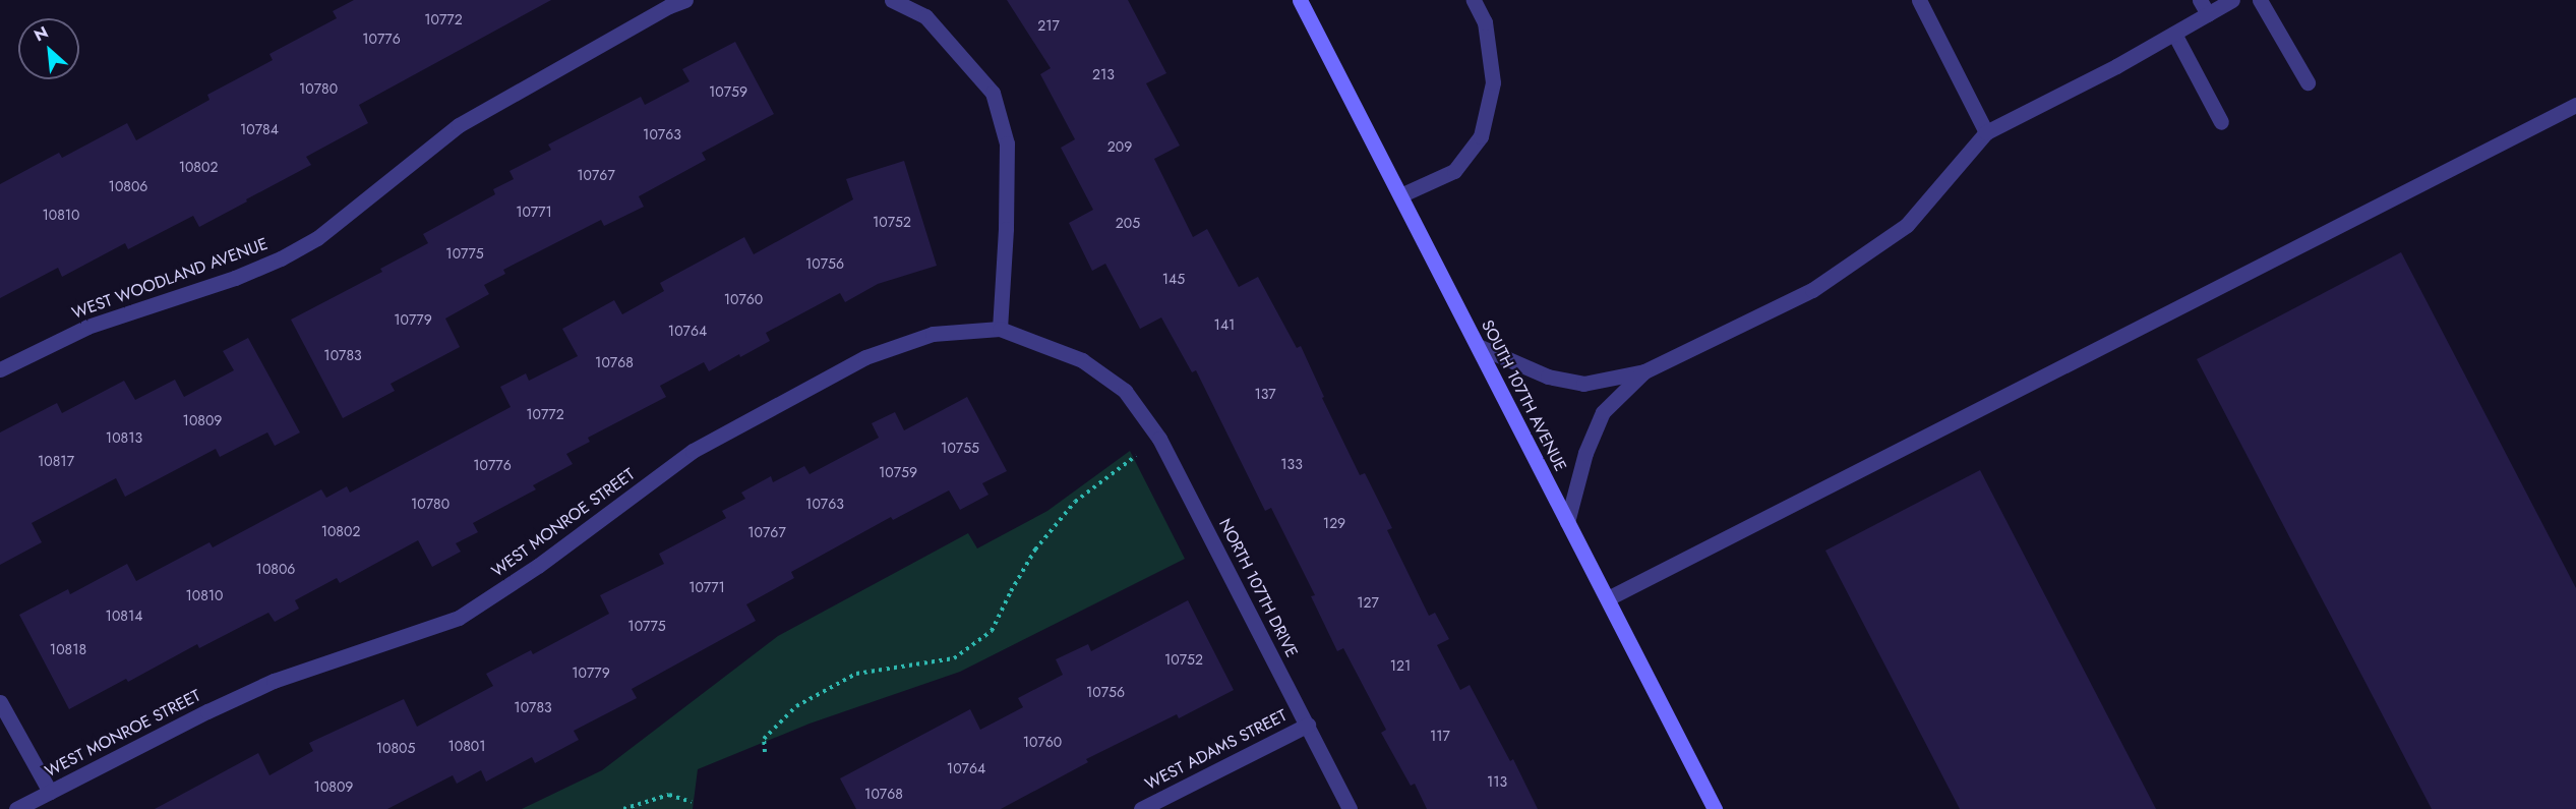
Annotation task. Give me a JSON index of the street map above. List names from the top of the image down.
{
  "streets": {
    "main road": ["SOUTH 107TH AVENUE"],
    "street": [
      "WEST WOODLAND AVENUE",
      "WEST MONROE STREET",
      "NORTH 107TH DRIVE",
      "WEST ADAMS STREET"
    ]
  },
  "crossings": [
    ["WEST MONROE STREET", "NORTH 107TH DRIVE"],
    ["NORTH 107TH DRIVE", "WEST ADAMS STREET"]
  ],
  "house_numbers": [
    "10772",
    "217",
    "10776",
    "213",
    "10780",
    "10759",
    "10784",
    "10763",
    "209",
    "10802",
    "10767",
    "10806",
    "10771",
    "10810",
    "10752",
    "205",
    "10775",
    "10756",
    "145",
    "10760",
    "10779",
    "141",
    "10764",
    "10783",
    "10768",
    "137",
    "10772",
    "10809",
    "10813",
    "10755",
    "10817",
    "133",
    "10776",
    "10759",
    "10780",
    "10763",
    "129",
    "10802",
    "10767",
    "10806",
    "10771",
    "10810",
    "127",
    "10814",
    "10775",
    "10818",
    "10752",
    "121",
    "10779",
    "10756",
    "10783",
    "117",
    "10760",
    "10801",
    "10805",
    "10764",
    "113",
    "10809",
    "10768"
  ],
  "north": "top left"
}
